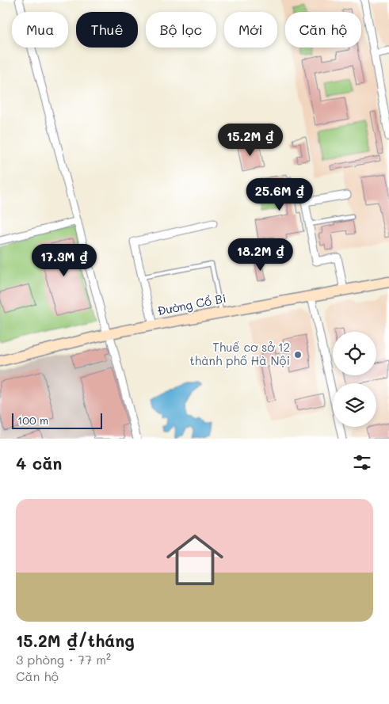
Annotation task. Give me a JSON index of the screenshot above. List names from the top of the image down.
{
  "streets": {
    "main road": ["Đường Cổ Bi"]
  },
  "places": ["Thuế cơ sở 12 thành phố Hà Nội"],
  "scale_bar": "100 m",
  "page": {
    "chip": [
      "Mua",
      "Thuê",
      "Bộ lọc",
      "Mới",
      "Căn hộ"
    ],
    "price": [
      "15.2M ₫",
      "25.6M ₫",
      "18.2M ₫",
      "17.3M ₫"
    ],
    "scale": "100 m",
    "heading": "4 căn",
    "list": [
      {
        "name": "15.2M ₫/tháng",
        "note": "3 phòng · 77 m² · Căn hộ"
      }
    ]
  }
}
